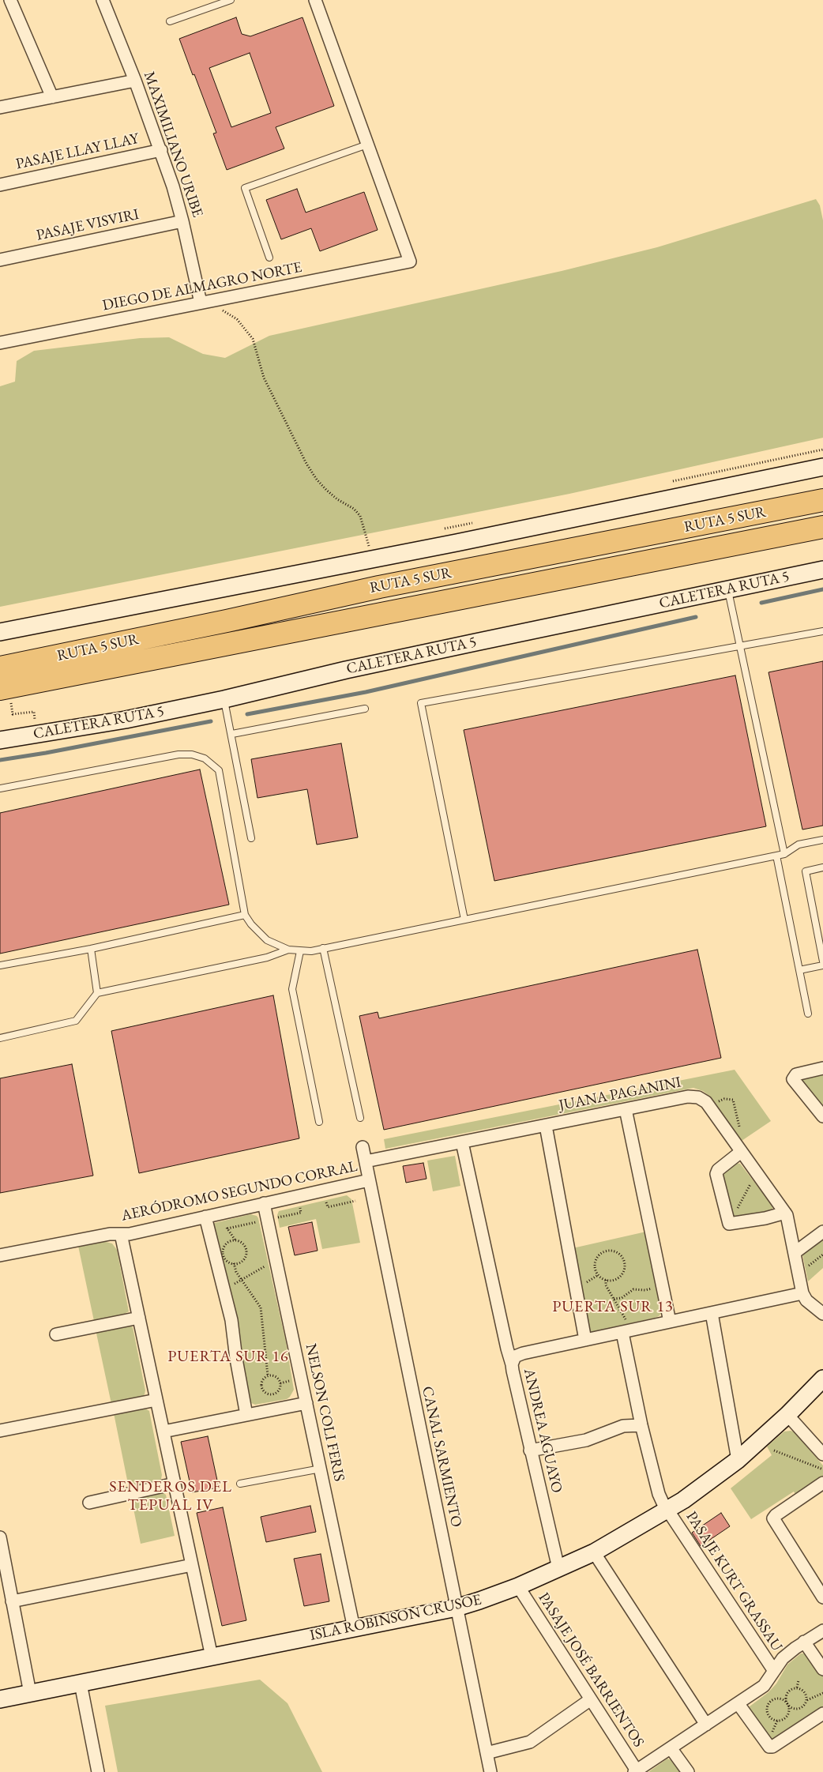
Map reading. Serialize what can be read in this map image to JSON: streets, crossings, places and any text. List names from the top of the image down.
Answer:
{
  "streets": {
    "highway": ["RUTA 5 SUR"],
    "street": [
      "MAXIMILIANO URIBE",
      "PASAJE LLAY LLAY",
      "PASAJE VISVIRI",
      "DIEGO DE ALMAGRO NORTE",
      "CALETERA RUTA 5",
      "JUANA PAGANINI",
      "AERÓDROMO SEGUNDO CORRAL",
      "NELSON COLI FERIS",
      "ANDREA AGUAYO",
      "CANAL SARMIENTO",
      "PASAJE KURT GRASSAU",
      "ISLA ROBINSON CRUSOE",
      "PASAJE JOSÉ BARRIENTOS"
    ]
  },
  "crossings": [
    ["MAXIMILIANO URIBE", "PASAJE LLAY LLAY"],
    ["MAXIMILIANO URIBE", "PASAJE VISVIRI"],
    ["MAXIMILIANO URIBE", "DIEGO DE ALMAGRO NORTE"],
    ["JUANA PAGANINI", "ANDREA AGUAYO"],
    ["JUANA PAGANINI", "CANAL SARMIENTO"],
    ["AERÓDROMO SEGUNDO CORRAL", "NELSON COLI FERIS"],
    ["AERÓDROMO SEGUNDO CORRAL", "CANAL SARMIENTO"],
    ["NELSON COLI FERIS", "ISLA ROBINSON CRUSOE"],
    ["ANDREA AGUAYO", "PASAJE KURT GRASSAU"],
    ["ANDREA AGUAYO", "ISLA ROBINSON CRUSOE"],
    ["CANAL SARMIENTO", "ISLA ROBINSON CRUSOE"],
    ["PASAJE KURT GRASSAU", "ISLA ROBINSON CRUSOE"],
    ["ISLA ROBINSON CRUSOE", "PASAJE JOSÉ BARRIENTOS"]
  ],
  "districts": ["PUERTA SUR 13", "PUERTA SUR 16", "SENDEROS DEL TEPUAL IV"]
}
